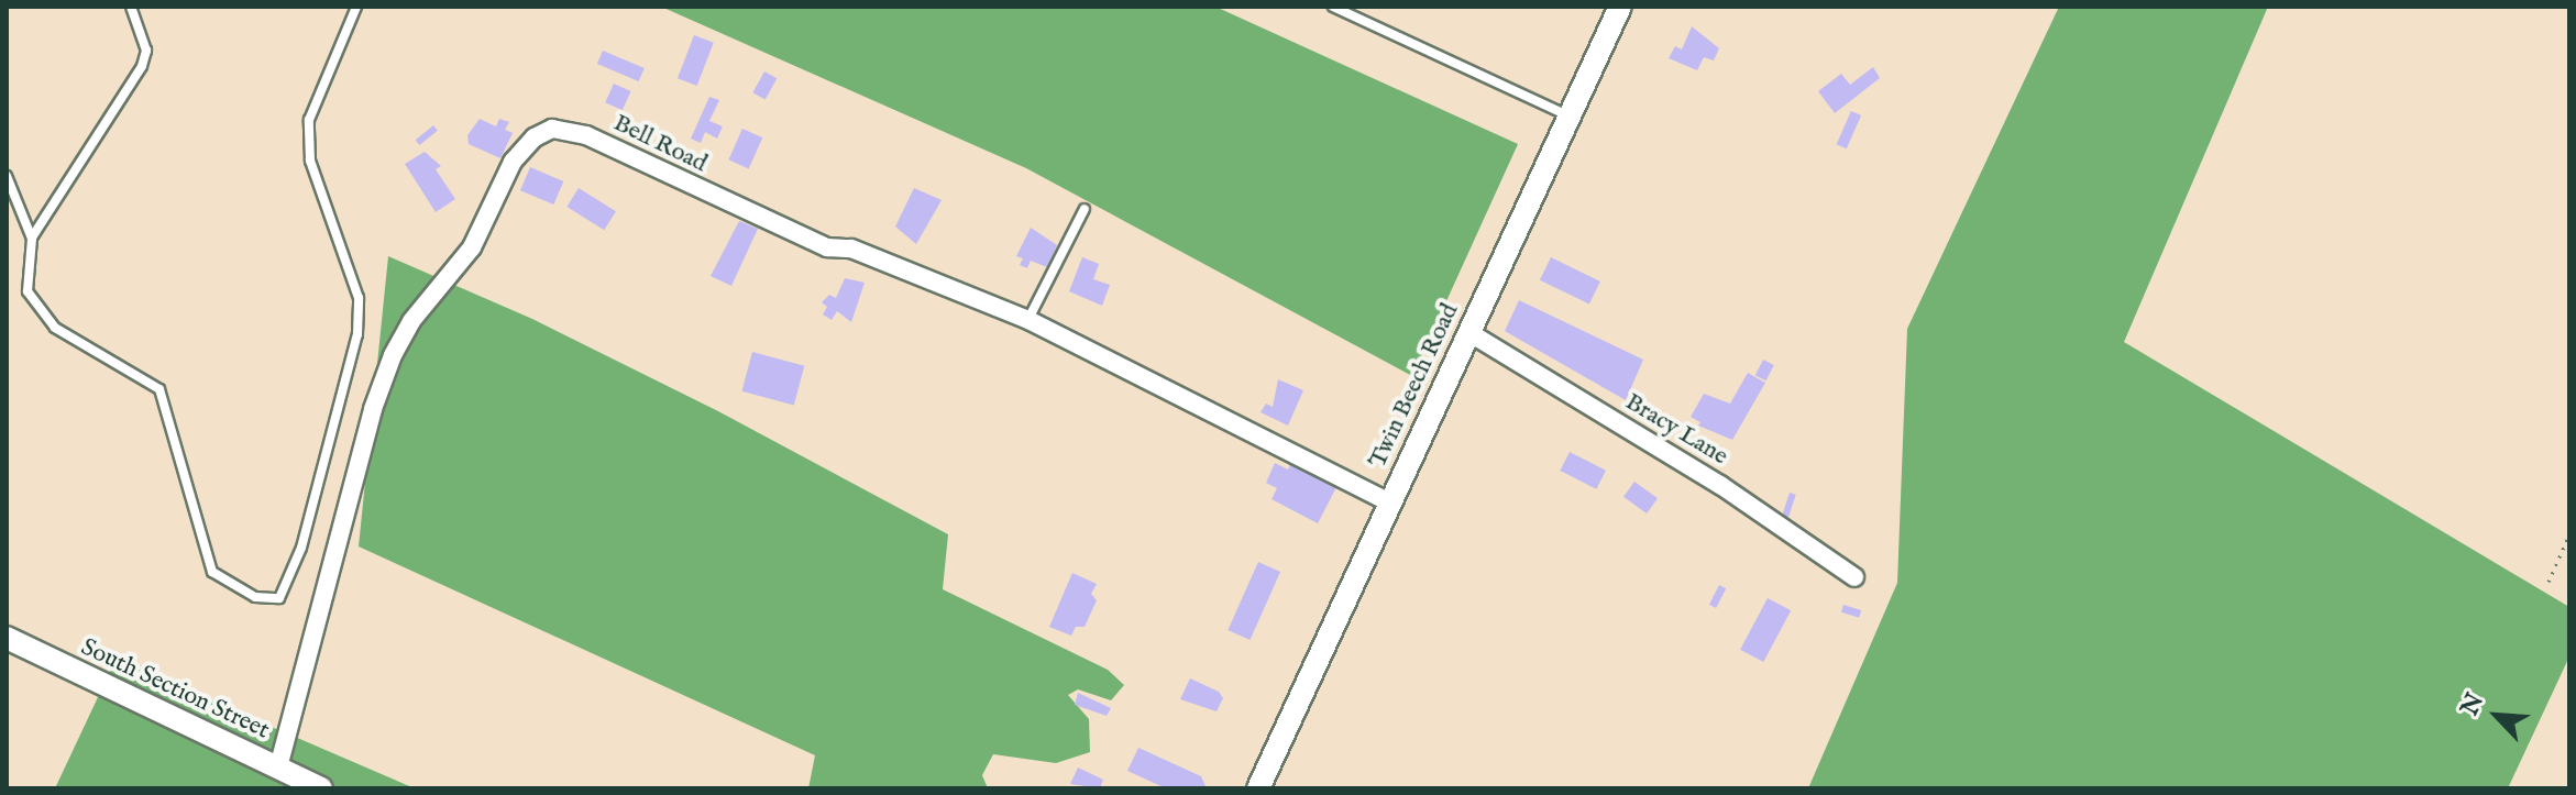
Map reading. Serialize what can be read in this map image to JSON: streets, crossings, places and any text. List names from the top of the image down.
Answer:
{
  "streets": {
    "street": [
      "Bell Road",
      "Twin Beech Road",
      "Bracy Lane",
      "South Section Street"
    ]
  },
  "crossings": [
    ["Bell Road", "Twin Beech Road"],
    ["Bell Road", "South Section Street"],
    ["Twin Beech Road", "Bracy Lane"]
  ],
  "north": "top left"
}
